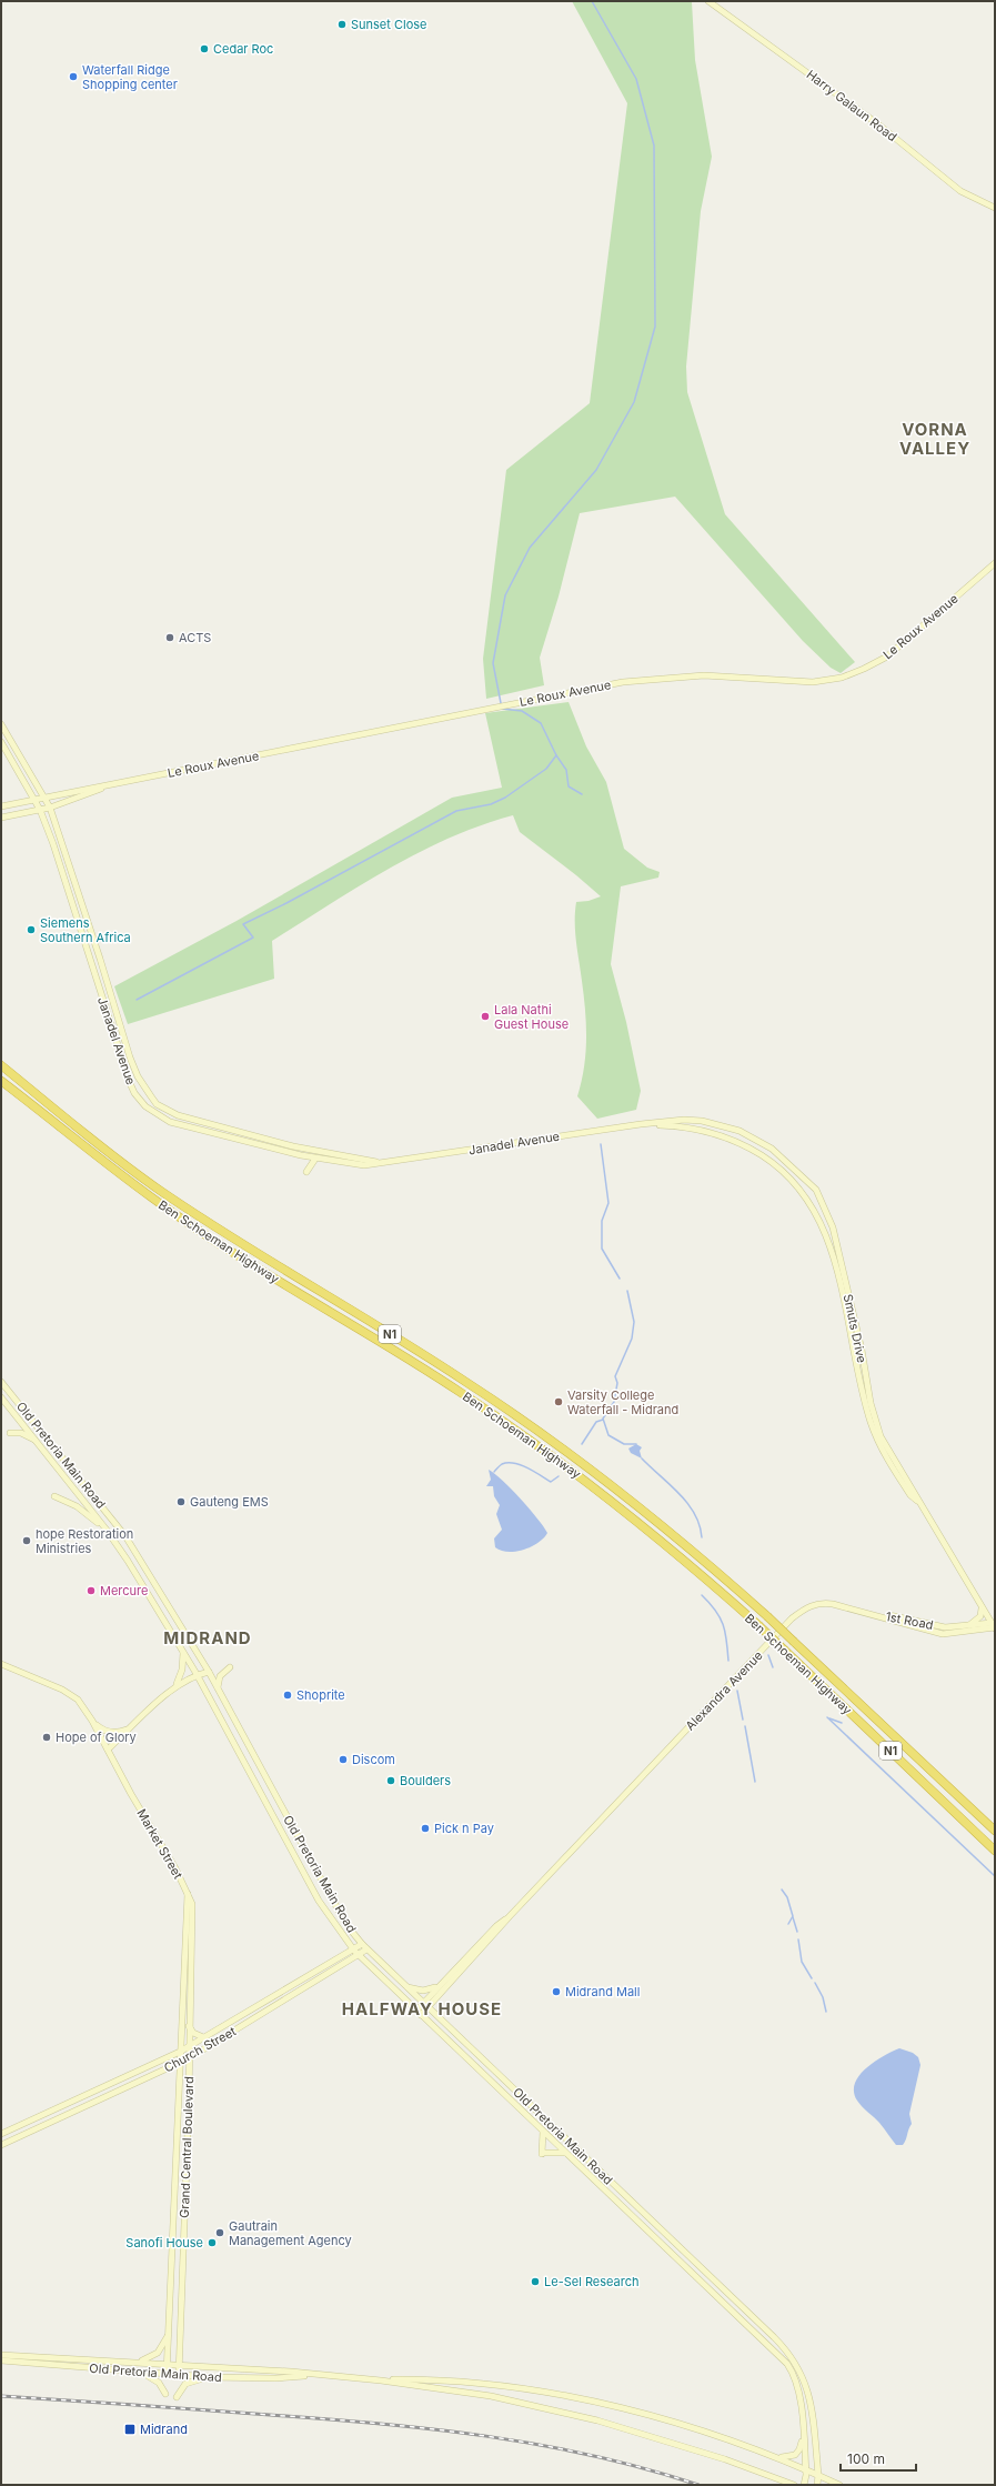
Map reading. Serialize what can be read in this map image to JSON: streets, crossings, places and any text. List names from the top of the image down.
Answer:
{
  "streets": {
    "highway": ["Ben Schoeman Highway", "N1"],
    "main road": [
      "Harry Galaun Road",
      "Le Roux Avenue",
      "Janadel Avenue",
      "Smuts Drive",
      "Old Pretoria Main Road",
      "1st Road",
      "Alexandra Avenue",
      "Market Street",
      "Church Street",
      "Grand Central Boulevard"
    ]
  },
  "crossings": [
    ["Le Roux Avenue", "Janadel Avenue"],
    ["Janadel Avenue", "Smuts Drive"],
    ["Smuts Drive", "Alexandra Avenue"],
    ["Old Pretoria Main Road", "Alexandra Avenue"],
    ["Old Pretoria Main Road", "Church Street"],
    ["Old Pretoria Main Road", "Grand Central Boulevard"],
    ["1st Road", "Alexandra Avenue"],
    ["Market Street", "Grand Central Boulevard"],
    ["Church Street", "Grand Central Boulevard"]
  ],
  "districts": ["VORNA VALLEY", "MIDRAND", "HALFWAY HOUSE"],
  "places": {
    "other": [
      "Sunset Close",
      "Cedar Roc",
      "Waterfall Ridge Shopping center",
      "ACTS",
      "Siemens Southern Africa",
      "Lala Nathi Guest House",
      "Varsity College Waterfall - Midrand",
      "Gauteng EMS",
      "hope Restoration Ministries",
      "Mercure",
      "Shoprite",
      "Hope of Glory",
      "Discom",
      "Boulders",
      "Pick n Pay",
      "Midrand Mall",
      "Gautrain Management Agency",
      "Sanofi House",
      "Le-Sel Research"
    ],
    "transit": ["Midrand"]
  },
  "scale_bar": "100 m"
}
